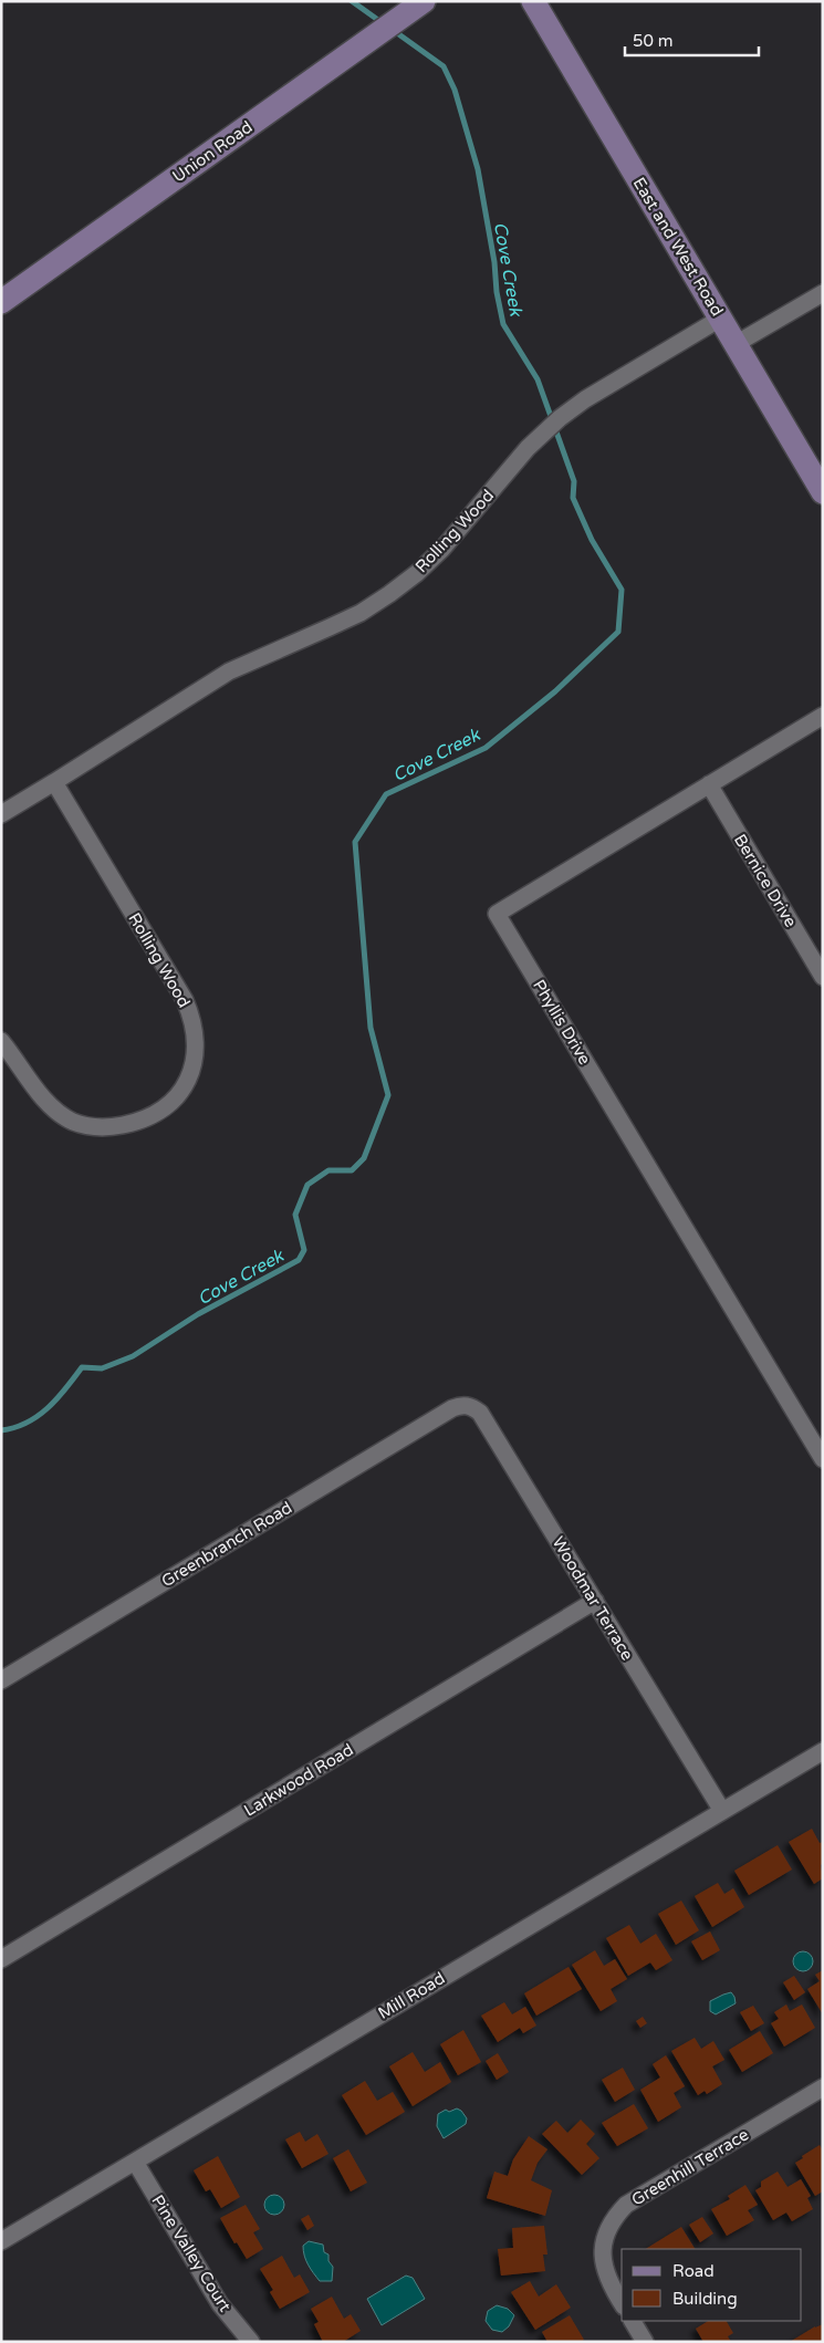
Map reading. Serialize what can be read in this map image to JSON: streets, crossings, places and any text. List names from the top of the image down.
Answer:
{
  "streets": {
    "street": [
      "Union Road",
      "East and West Road",
      "Rolling Wood",
      "Bernice Drive",
      "Phyllis Drive",
      "Greenbranch Road",
      "Woodmar Terrace",
      "Larkwood Road",
      "Mill Road",
      "Greenhill Terrace",
      "Pine Valley Court"
    ]
  },
  "crossings": [
    ["East and West Road", "Rolling Wood"],
    ["Bernice Drive", "Phyllis Drive"],
    ["Greenbranch Road", "Woodmar Terrace"],
    ["Woodmar Terrace", "Larkwood Road"],
    ["Woodmar Terrace", "Mill Road"],
    ["Mill Road", "Pine Valley Court"]
  ],
  "water": ["Cove Creek"],
  "legend": ["Road", "Building"],
  "scale_bar": "50 m"
}
